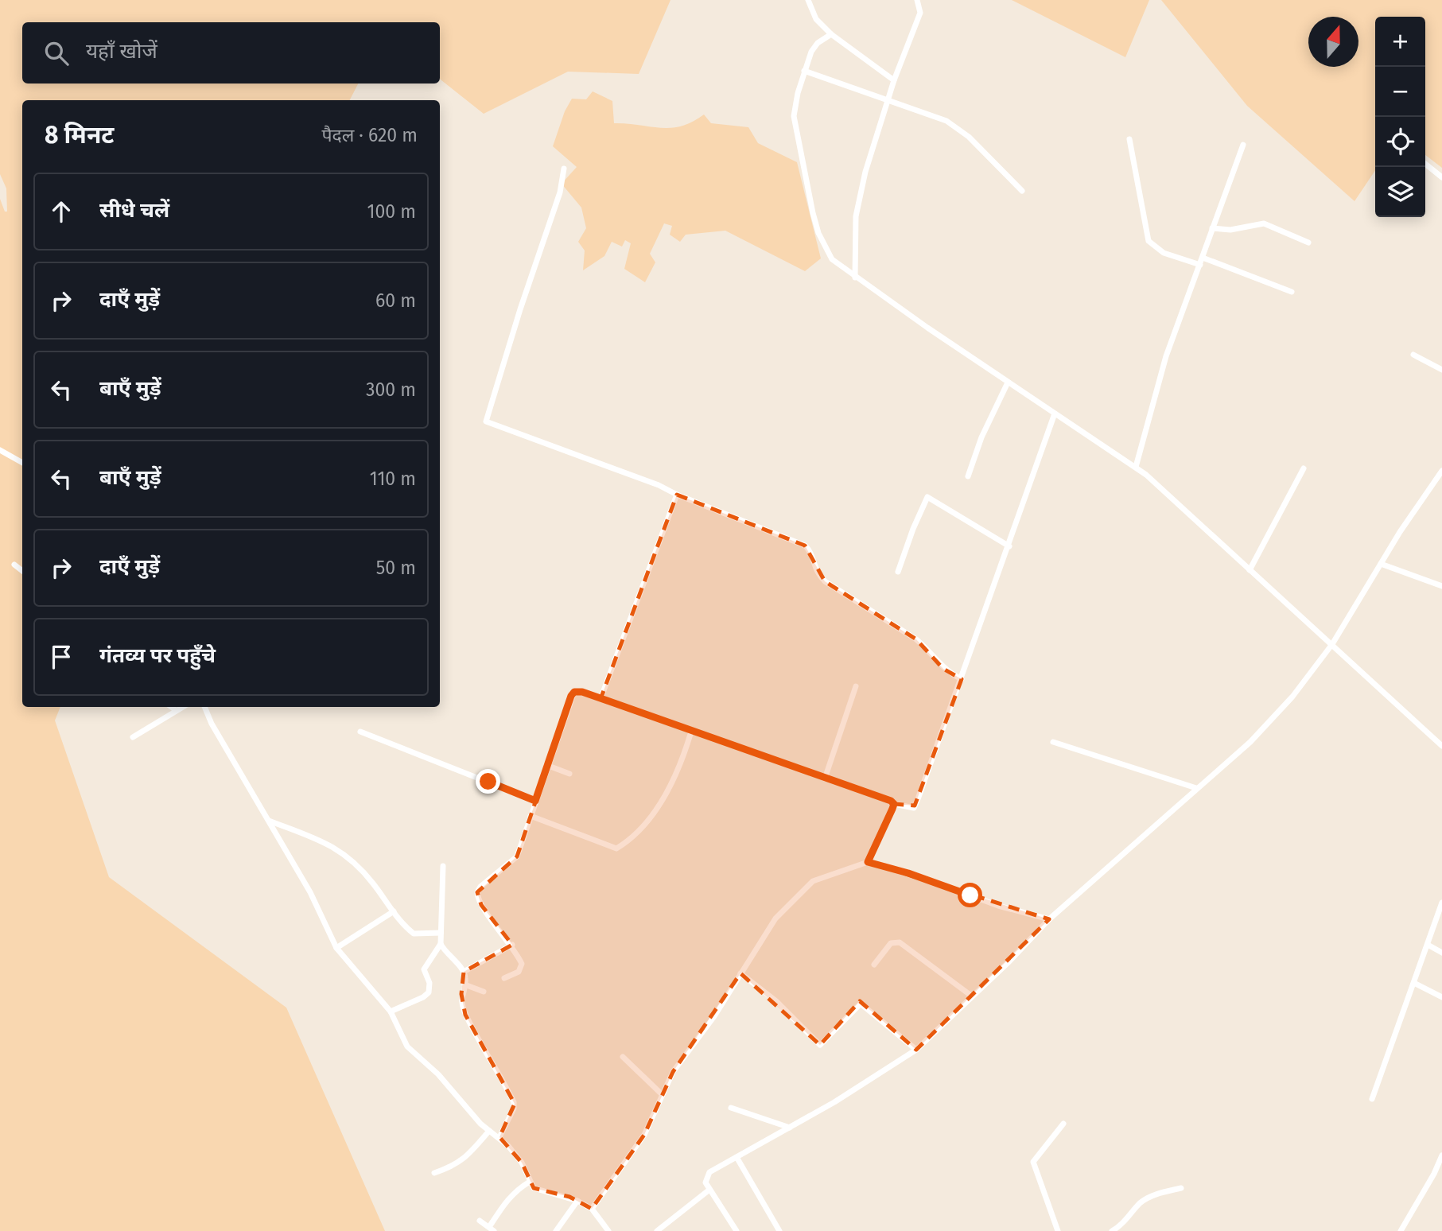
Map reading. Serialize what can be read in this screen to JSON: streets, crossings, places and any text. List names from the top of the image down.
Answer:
{
  "north": "top",
  "page": {
    "map_buttons": ["+", "−"],
    "search": "यहाँ खोजें",
    "heading": ["8 मिनट", "पैदल · 620 m"],
    "list": [
      ["सीधे चलें", "100 m"],
      ["दाएँ मुड़ें", "60 m"],
      ["बाएँ मुड़ें", "300 m"],
      ["बाएँ मुड़ें", "110 m"],
      ["दाएँ मुड़ें", "50 m"],
      "गंतव्य पर पहुँचे"
    ]
  }
}
